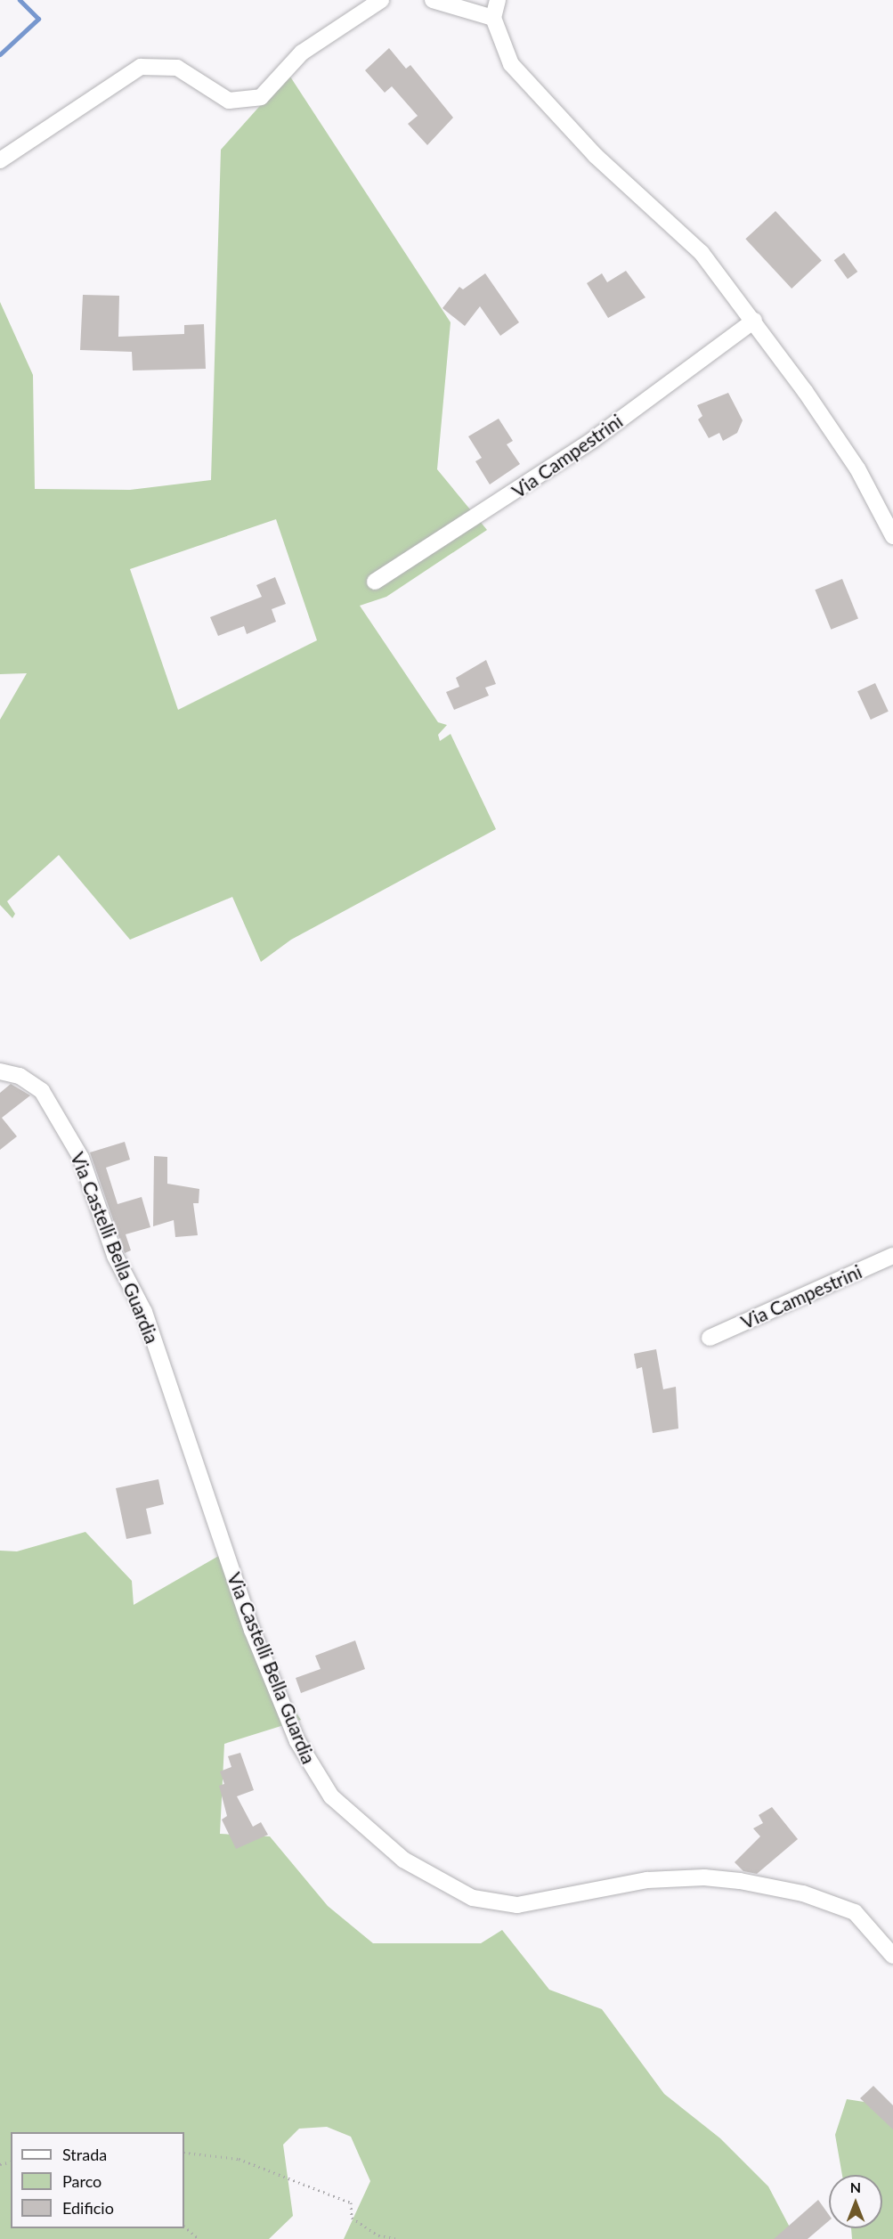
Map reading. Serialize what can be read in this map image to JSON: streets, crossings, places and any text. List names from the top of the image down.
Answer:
{
  "streets": {
    "street": ["Via Campestrini", "Via Castelli Bella Guardia"]
  },
  "legend": ["Strada", "Parco", "Edificio"],
  "north": "top"
}
